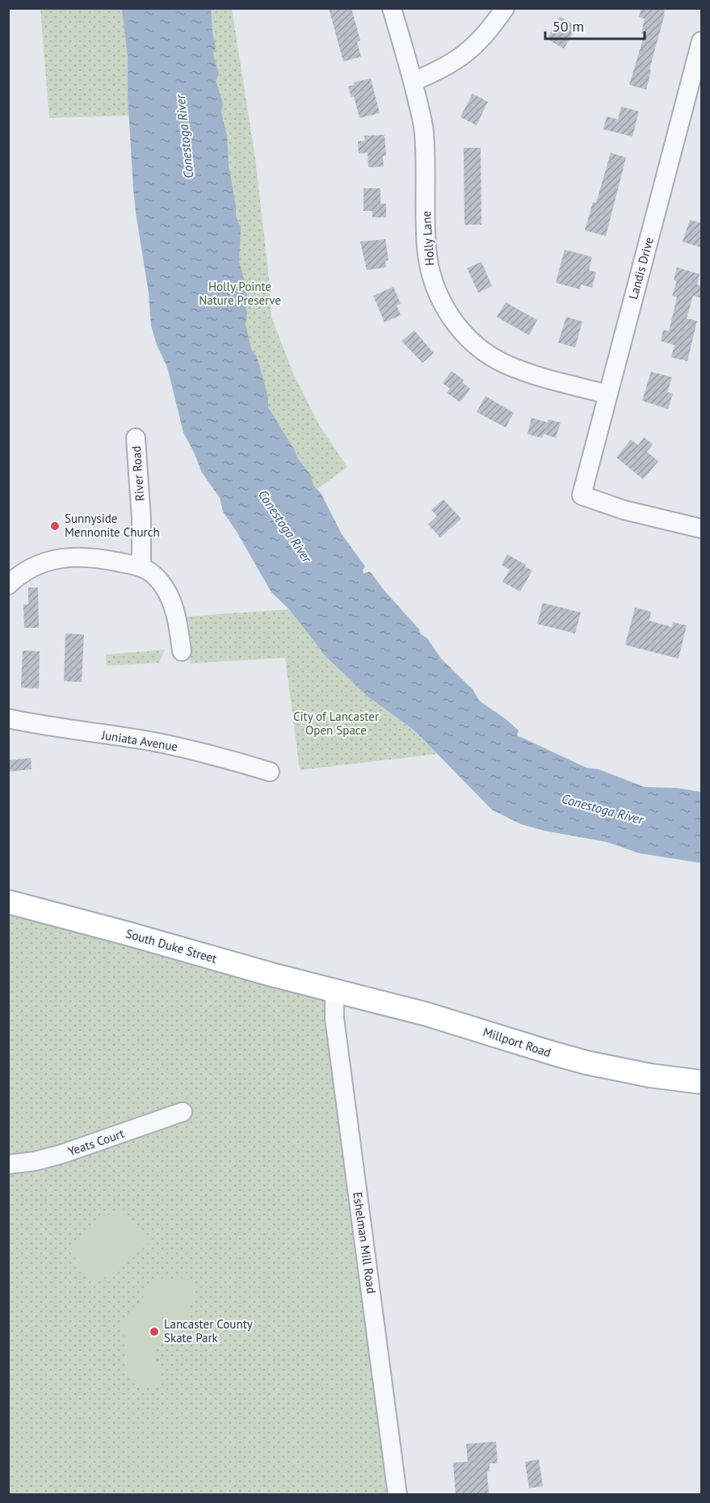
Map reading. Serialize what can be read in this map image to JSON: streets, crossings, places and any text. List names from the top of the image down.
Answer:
{
  "streets": {
    "main road": ["South Duke Street", "Millport Road"],
    "street": [
      "Holly Lane",
      "Landis Drive",
      "River Road",
      "Juniata Avenue",
      "Yeats Court",
      "Eshelman Mill Road"
    ]
  },
  "crossings": [
    ["Holly Lane", "Landis Drive"],
    ["South Duke Street", "Millport Road"],
    ["South Duke Street", "Eshelman Mill Road"],
    ["Millport Road", "Eshelman Mill Road"]
  ],
  "water": ["Conestoga River"],
  "parks": ["Holly Pointe Nature Preserve", "City of Lancaster Open Space"],
  "places": ["Sunnyside Mennonite Church", "Lancaster County Skate Park"],
  "scale_bar": "50 m"
}
